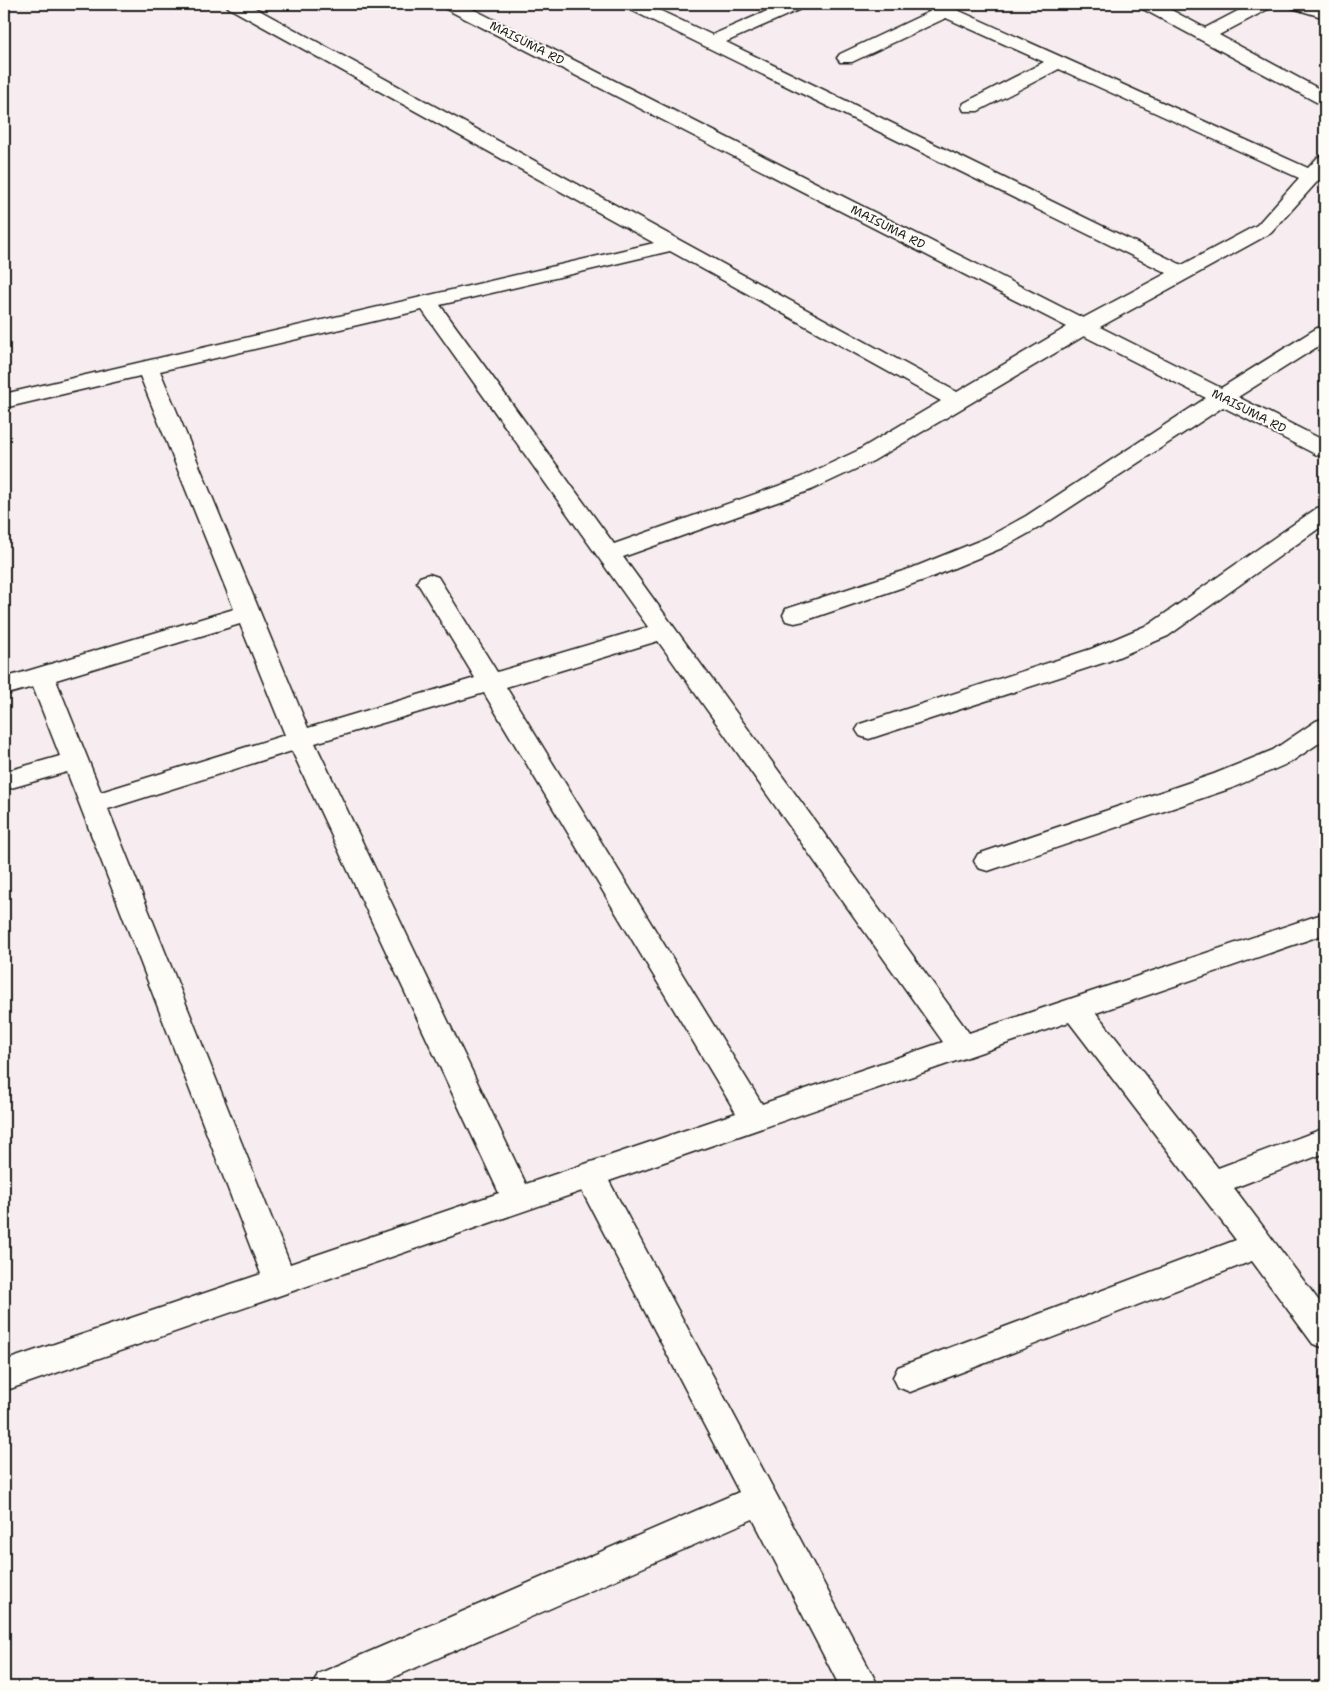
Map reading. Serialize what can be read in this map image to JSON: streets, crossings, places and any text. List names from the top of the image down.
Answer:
{
  "streets": {
    "street": ["MAISUMA RD"]
  }
}
